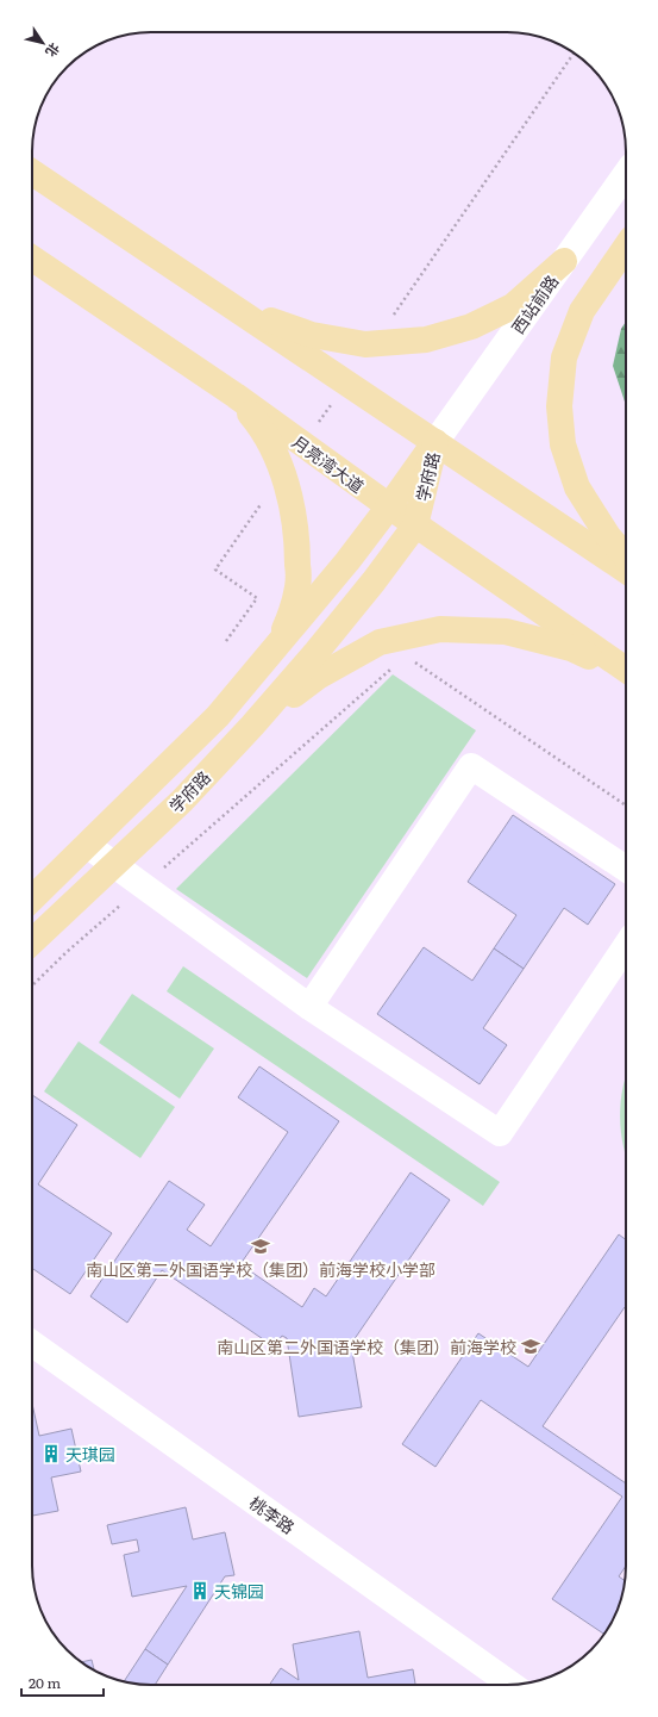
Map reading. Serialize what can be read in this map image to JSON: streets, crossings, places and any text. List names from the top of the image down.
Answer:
{
  "streets": {
    "main road": ["月亮湾大道", "学府路"],
    "street": ["西站前路", "桃李路"]
  },
  "crossings": [
    ["西站前路", "学府路"],
    ["月亮湾大道", "学府路"]
  ],
  "places": {
    "school or university": ["南山区第二外国语学校（集团）前海学校小学部", "南山区第二外国语学校（集团）前海学校"],
    "building": ["天琪园", "天锦园"]
  },
  "scale_bar": "20 m",
  "north": "bottom right"
}
